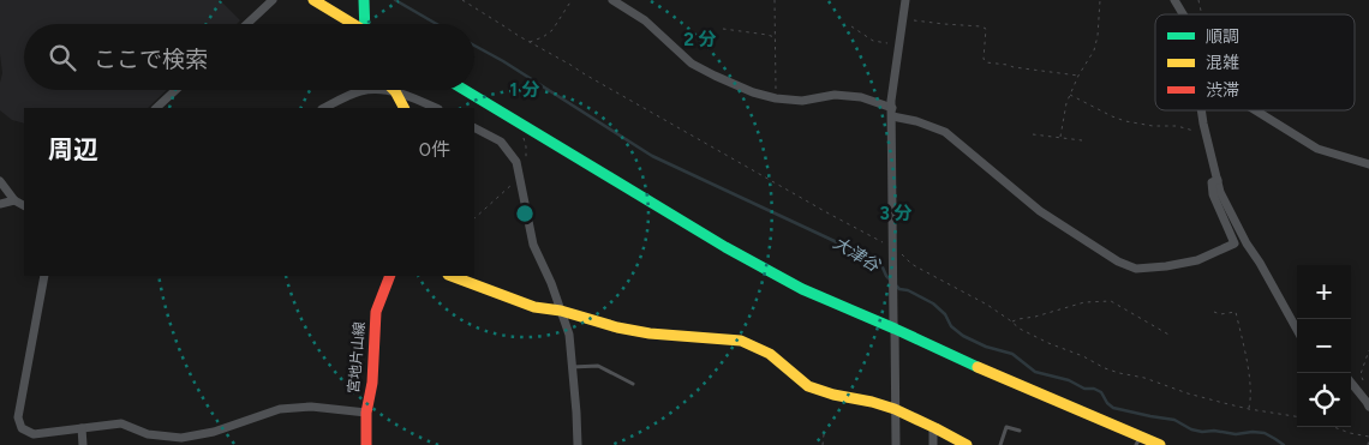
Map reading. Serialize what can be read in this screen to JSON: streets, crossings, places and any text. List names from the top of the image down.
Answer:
{
  "streets": {
    "street": ["宮地片山線"]
  },
  "water": ["大津谷"],
  "legend": ["順調", "混雑", "渋滞"],
  "page": {
    "search": "ここで検索",
    "heading": ["周辺", "0件"],
    "map_buttons": ["+", "−"]
  },
  "rings": ["2 分", "1 分", "3 分"]
}
